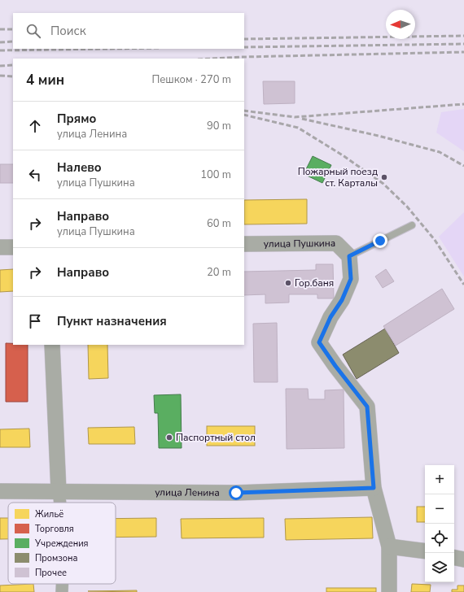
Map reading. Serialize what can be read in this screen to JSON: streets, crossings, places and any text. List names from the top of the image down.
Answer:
{
  "streets": {
    "street": ["улица Пушкина", "улица Ленина"]
  },
  "places": ["Пожарный поезд ст. Карталы", "Гор.баня", "Паспортный стол"],
  "legend": [
    "Жильё",
    "Торговля",
    "Учреждения",
    "Промзона",
    "Прочее"
  ],
  "north": "left",
  "page": {
    "search": "Поиск",
    "heading": ["4 мин", "Пешком · 270 m"],
    "list": [
      ["Прямо", "улица Ленина", "90 m"],
      ["Налево", "улица Пушкина", "100 m"],
      ["Направо", "улица Пушкина", "60 m"],
      ["Направо", "20 m"],
      "Пункт назначения"
    ],
    "map_buttons": ["+", "−"]
  }
}
